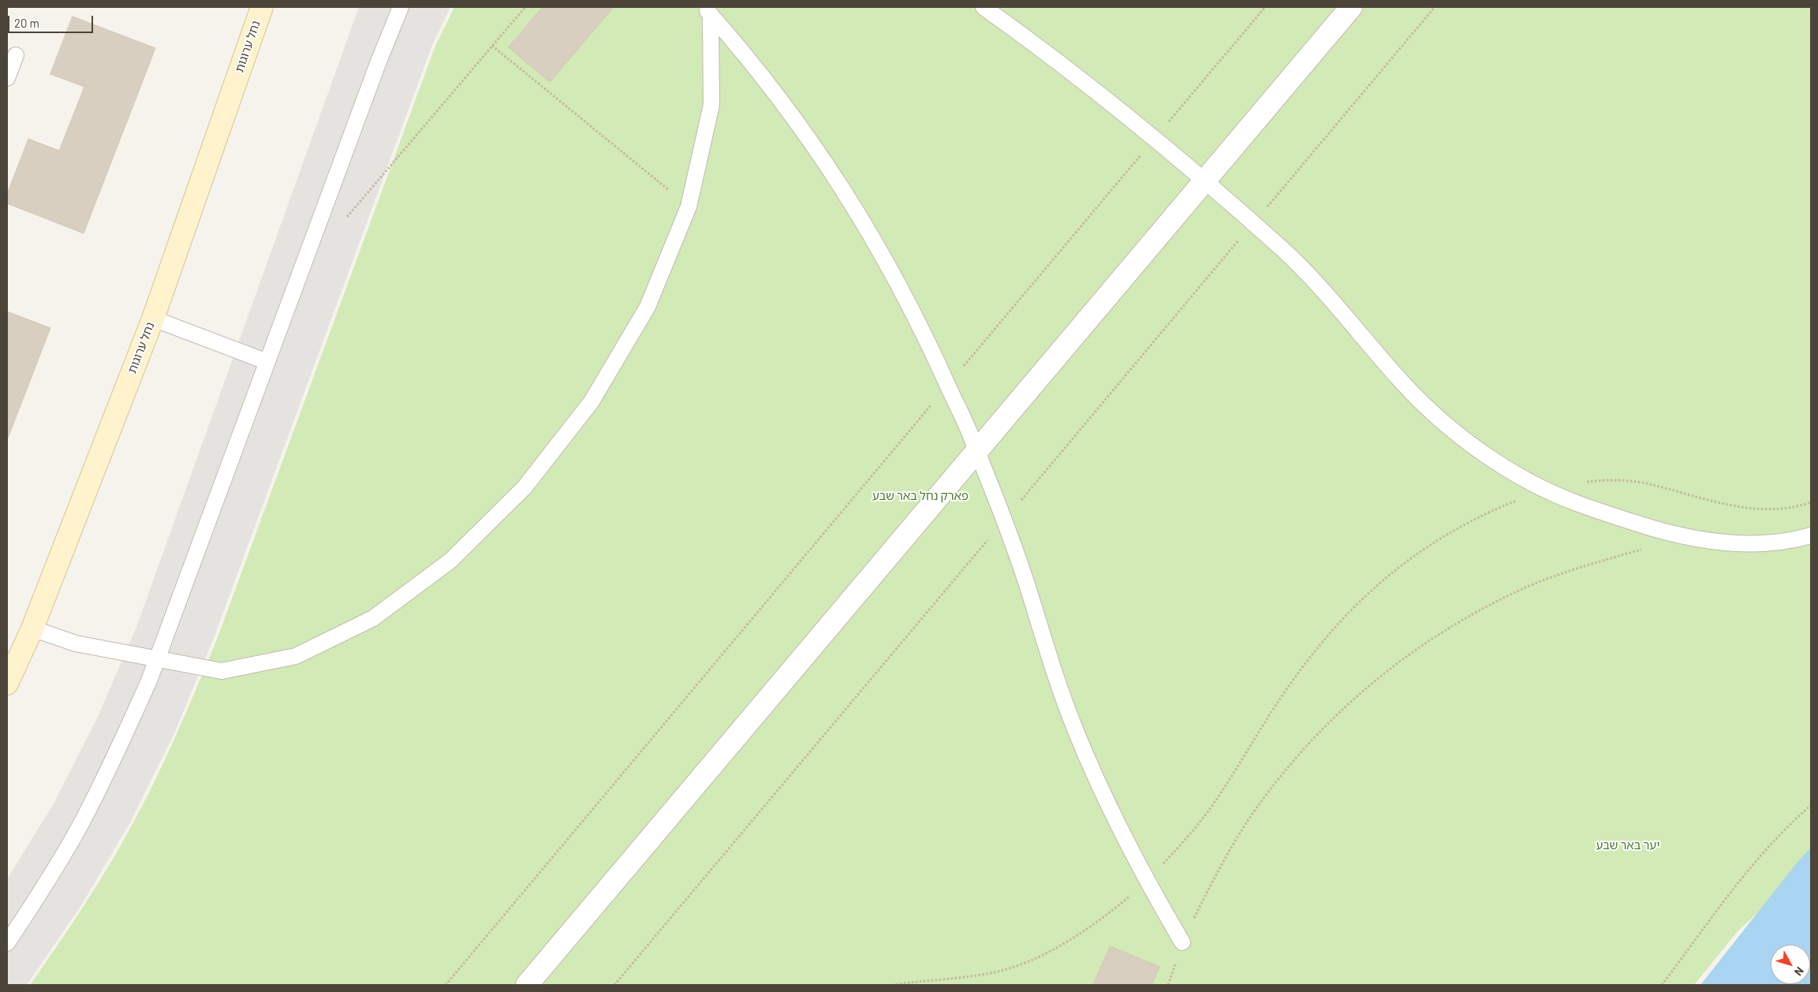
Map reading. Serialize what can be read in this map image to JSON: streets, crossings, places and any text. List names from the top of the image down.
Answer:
{
  "streets": {
    "street": ["נחל ערוגות"]
  },
  "parks": ["פארק נחל באר שבע", "יער באר שבע"],
  "scale_bar": "20 m",
  "north": "bottom right"
}
